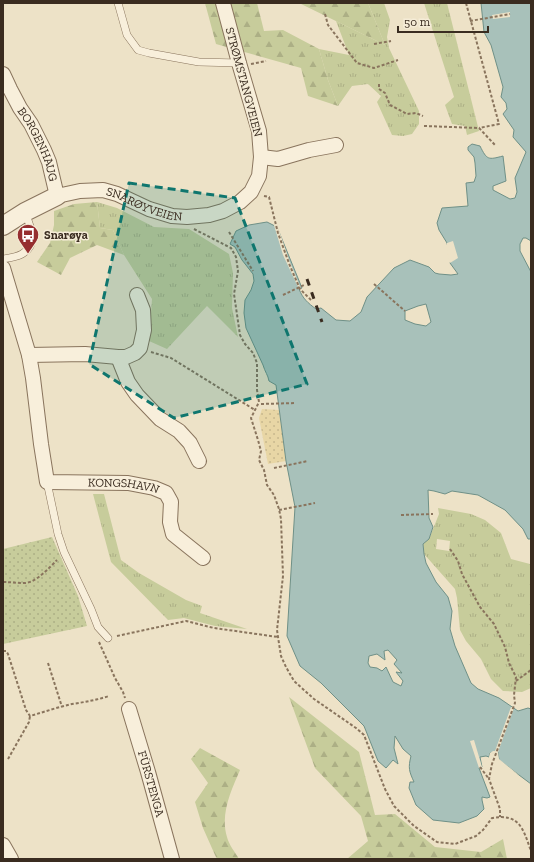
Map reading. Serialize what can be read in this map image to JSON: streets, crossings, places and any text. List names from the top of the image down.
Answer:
{
  "streets": {
    "street": [
      "STRØMSTANGVEIEN",
      "BORGENHAUG",
      "SNARØYVEIEN",
      "KONGSHAVN",
      "FÜRSTENGA"
    ]
  },
  "crossings": [
    ["STRØMSTANGVEIEN", "SNARØYVEIEN"],
    ["BORGENHAUG", "SNARØYVEIEN"]
  ],
  "places": {
    "bus stop": ["Snarøya"]
  },
  "scale_bar": "50 m"
}
